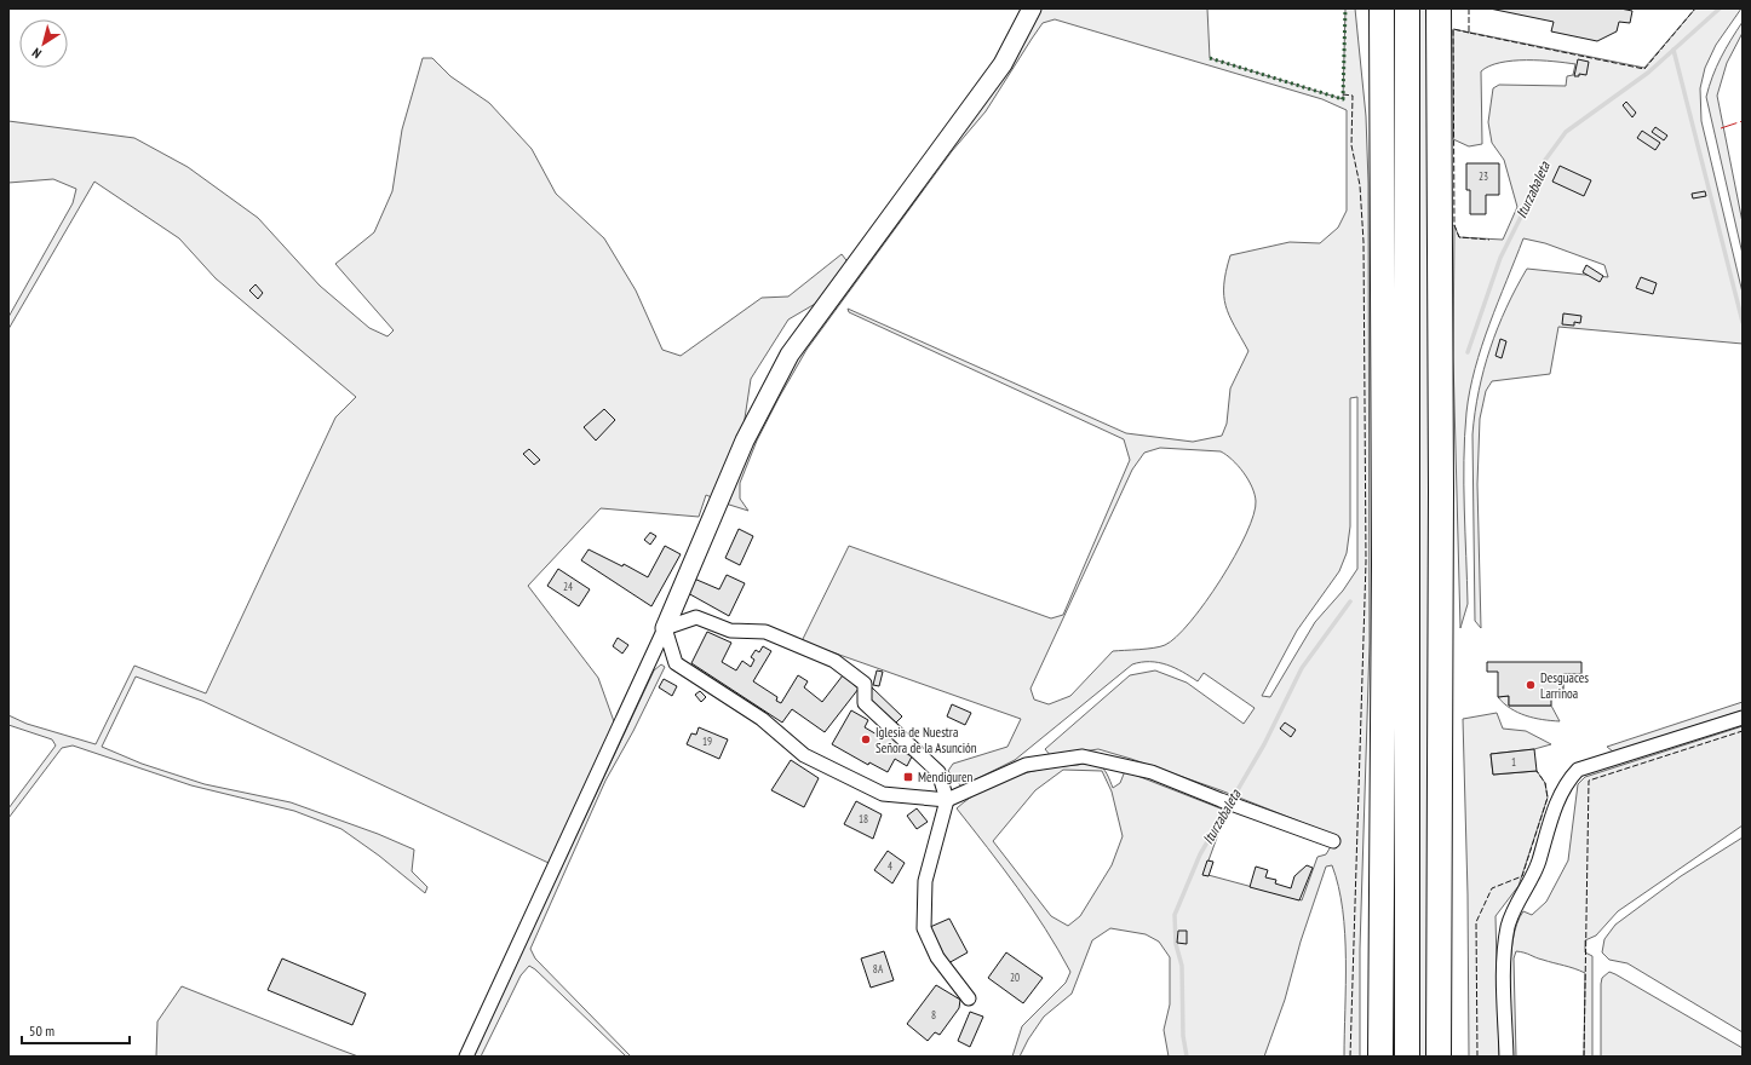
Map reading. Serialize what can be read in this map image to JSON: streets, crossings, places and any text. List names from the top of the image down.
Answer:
{
  "water": ["Iturzabaleta"],
  "places": {
    "other": ["Desguaces Larrinoa", "Iglesia de Nuestra Señora de la Asunción"],
    "transit": ["Mendiguren"]
  },
  "house_numbers": [
    "23",
    "24",
    "19",
    "1",
    "18",
    "4",
    "8A",
    "20",
    "8"
  ],
  "scale_bar": "50 m",
  "north": "bottom left"
}
